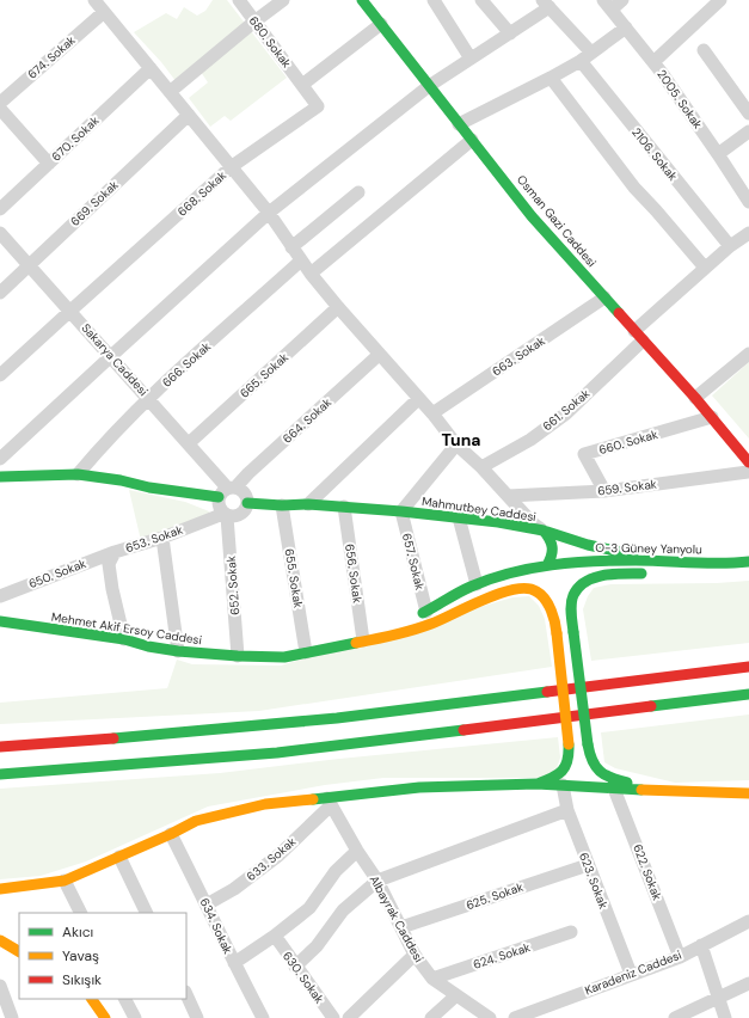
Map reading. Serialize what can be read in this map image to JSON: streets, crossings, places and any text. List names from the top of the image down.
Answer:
{
  "streets": {
    "main road": [
      "Osman Gazi Caddesi",
      "Mahmutbey Caddesi",
      "O-3 Güney Yanyolu",
      "Mehmet Akif Ersoy Caddesi"
    ],
    "street": [
      "680. Sokak",
      "674. Sokak",
      "2005. Sokak",
      "670. Sokak",
      "2106. Sokak",
      "668. Sokak",
      "669. Sokak",
      "663. Sokak",
      "Sakarya Caddesi",
      "666. Sokak",
      "665. Sokak",
      "661. Sokak",
      "664. Sokak",
      "660. Sokak",
      "659. Sokak",
      "653. Sokak",
      "657. Sokak",
      "650. Sokak",
      "656. Sokak",
      "655. Sokak",
      "652. Sokak",
      "633. Sokak",
      "622. Sokak",
      "623. Sokak",
      "625. Sokak",
      "Albayrak Caddesi",
      "634. Sokak",
      "624. Sokak",
      "Karadeniz Caddesi",
      "630. Sokak"
    ]
  },
  "crossings": [
    ["680. Sokak", "668. Sokak"],
    ["2106. Sokak", "661. Sokak"],
    ["668. Sokak", "Sakarya Caddesi"],
    ["669. Sokak", "Sakarya Caddesi"],
    ["Osman Gazi Caddesi", "663. Sokak"],
    ["Osman Gazi Caddesi", "661. Sokak"],
    ["Osman Gazi Caddesi", "660. Sokak"],
    ["Osman Gazi Caddesi", "659. Sokak"],
    ["Sakarya Caddesi", "666. Sokak"],
    ["Sakarya Caddesi", "665. Sokak"],
    ["Sakarya Caddesi", "664. Sokak"],
    ["Sakarya Caddesi", "Mahmutbey Caddesi"],
    ["Sakarya Caddesi", "653. Sokak"],
    ["Sakarya Caddesi", "652. Sokak"],
    ["664. Sokak", "Mahmutbey Caddesi"],
    ["664. Sokak", "653. Sokak"],
    ["664. Sokak", "652. Sokak"],
    ["660. Sokak", "659. Sokak"],
    ["Mahmutbey Caddesi", "653. Sokak"],
    ["Mahmutbey Caddesi", "O-3 Güney Yanyolu"],
    ["Mahmutbey Caddesi", "657. Sokak"],
    ["Mahmutbey Caddesi", "656. Sokak"],
    ["Mahmutbey Caddesi", "655. Sokak"],
    ["Mahmutbey Caddesi", "652. Sokak"],
    ["653. Sokak", "650. Sokak"],
    ["653. Sokak", "652. Sokak"],
    ["653. Sokak", "Mehmet Akif Ersoy Caddesi"],
    ["O-3 Güney Yanyolu", "657. Sokak"],
    ["O-3 Güney Yanyolu", "656. Sokak"],
    ["O-3 Güney Yanyolu", "Mehmet Akif Ersoy Caddesi"],
    ["656. Sokak", "Mehmet Akif Ersoy Caddesi"],
    ["655. Sokak", "Mehmet Akif Ersoy Caddesi"],
    ["652. Sokak", "Mehmet Akif Ersoy Caddesi"],
    ["633. Sokak", "Albayrak Caddesi"],
    ["633. Sokak", "634. Sokak"],
    ["622. Sokak", "Karadeniz Caddesi"],
    ["623. Sokak", "625. Sokak"],
    ["623. Sokak", "Karadeniz Caddesi"],
    ["625. Sokak", "Albayrak Caddesi"],
    ["Albayrak Caddesi", "624. Sokak"]
  ],
  "districts": ["Tuna"],
  "legend": ["Akıcı", "Yavaş", "Sıkışık"]
}
